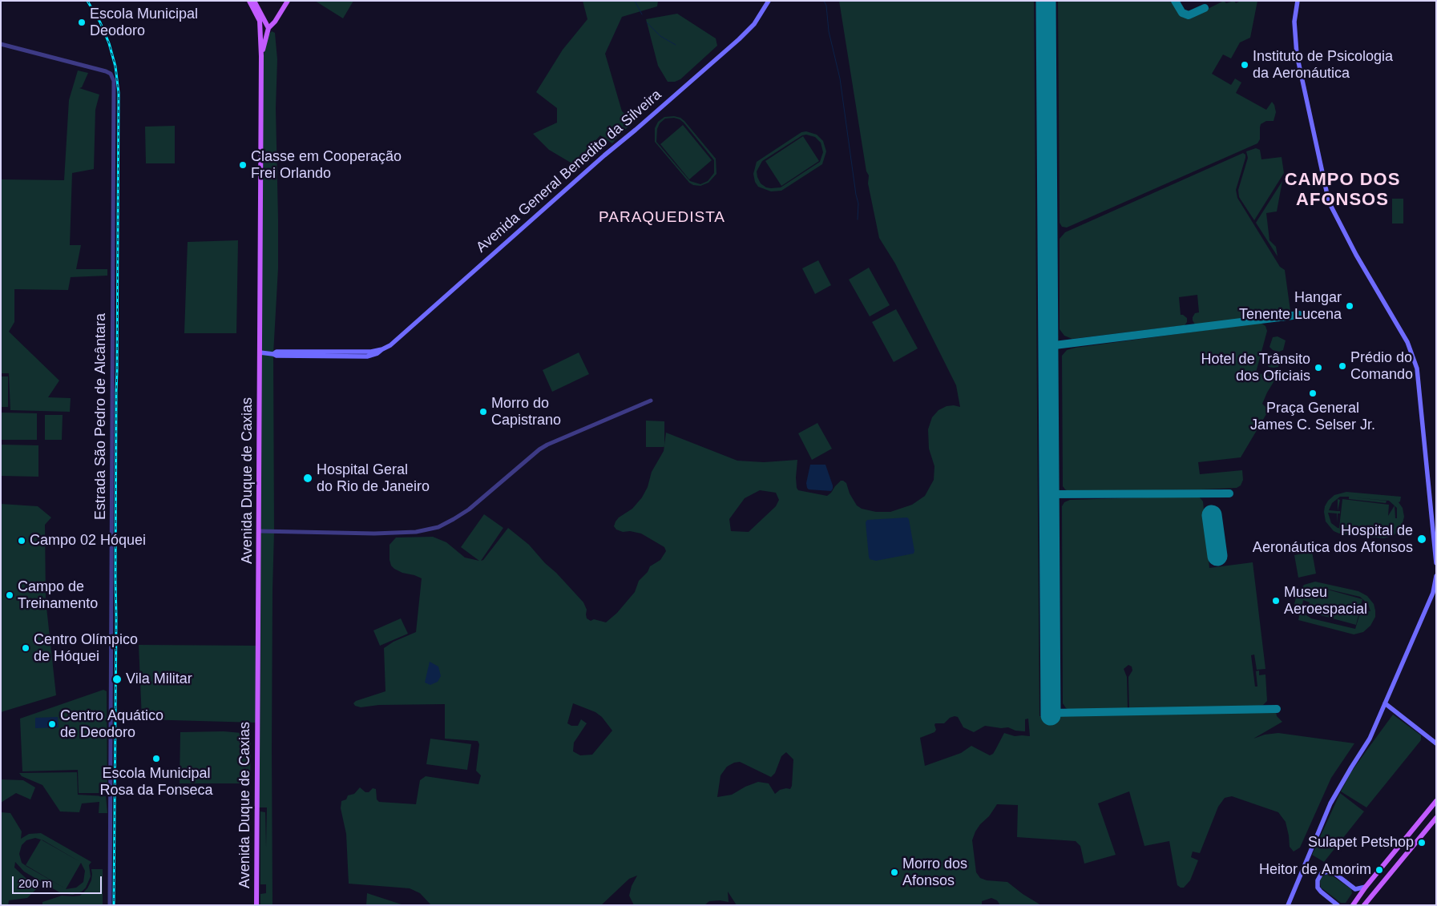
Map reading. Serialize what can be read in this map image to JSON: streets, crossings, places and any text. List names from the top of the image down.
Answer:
{
  "streets": {
    "main road": ["Avenida General Benedito da Silveira", "Avenida Duque de Caxias"],
    "street": ["Estrada São Pedro de Alcântara"]
  },
  "crossings": [
    ["Avenida General Benedito da Silveira", "Avenida Duque de Caxias"]
  ],
  "districts": ["CAMPO DOS AFONSOS", "PARAQUEDISTA"],
  "places": [
    "Escola Municipal Deodoro",
    "Instituto de Psicologia da Aeronáutica",
    "Classe em Cooperação Frei Orlando",
    "Hangar Tenente Lucena",
    "Prédio do Comando",
    "Hotel de Trânsito dos Oficiais",
    "Praça General James C. Selser Jr.",
    "Morro do Capistrano",
    "Hospital Geral do Rio de Janeiro",
    "Hospital de Aeronáutica dos Afonsos",
    "Campo 02 Hóquei",
    "Campo de Treinamento",
    "Museu Aeroespacial",
    "Centro Olímpico de Hóquei",
    "Vila Militar",
    "Centro Aquático de Deodoro",
    "Escola Municipal Rosa da Fonseca",
    "Sulapet Petshop",
    "Heitor de Amorim",
    "Morro dos Afonsos"
  ],
  "scale_bar": "200 m"
}
